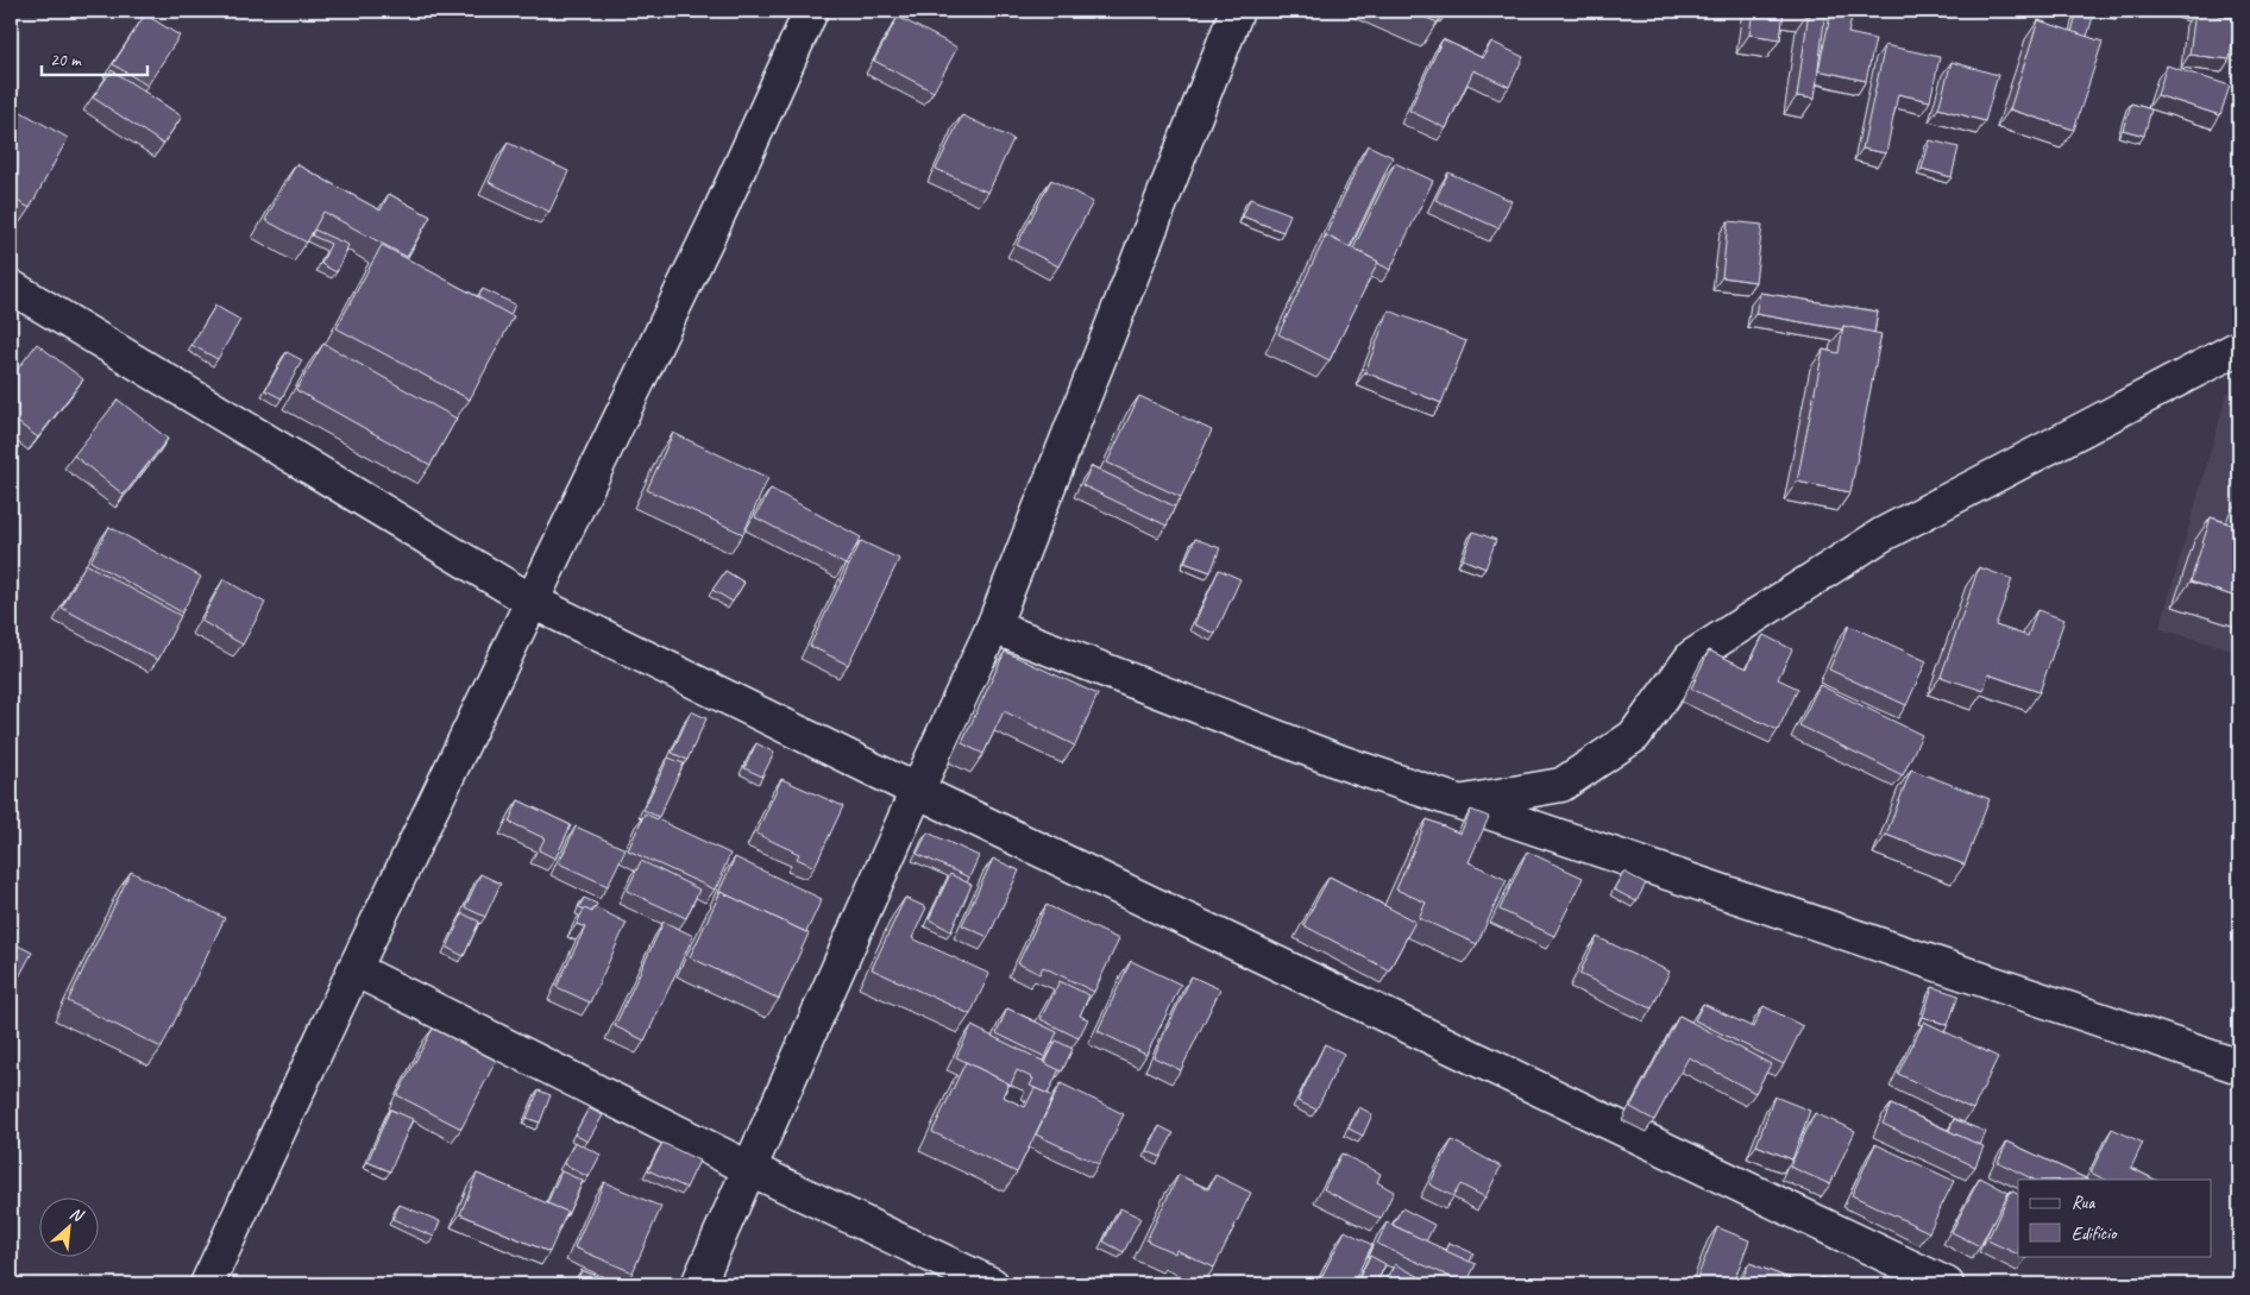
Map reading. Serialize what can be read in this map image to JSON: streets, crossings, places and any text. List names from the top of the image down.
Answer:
{
  "legend": ["Rua", "Edifício"],
  "scale_bar": "20 m",
  "north": "top right"
}
